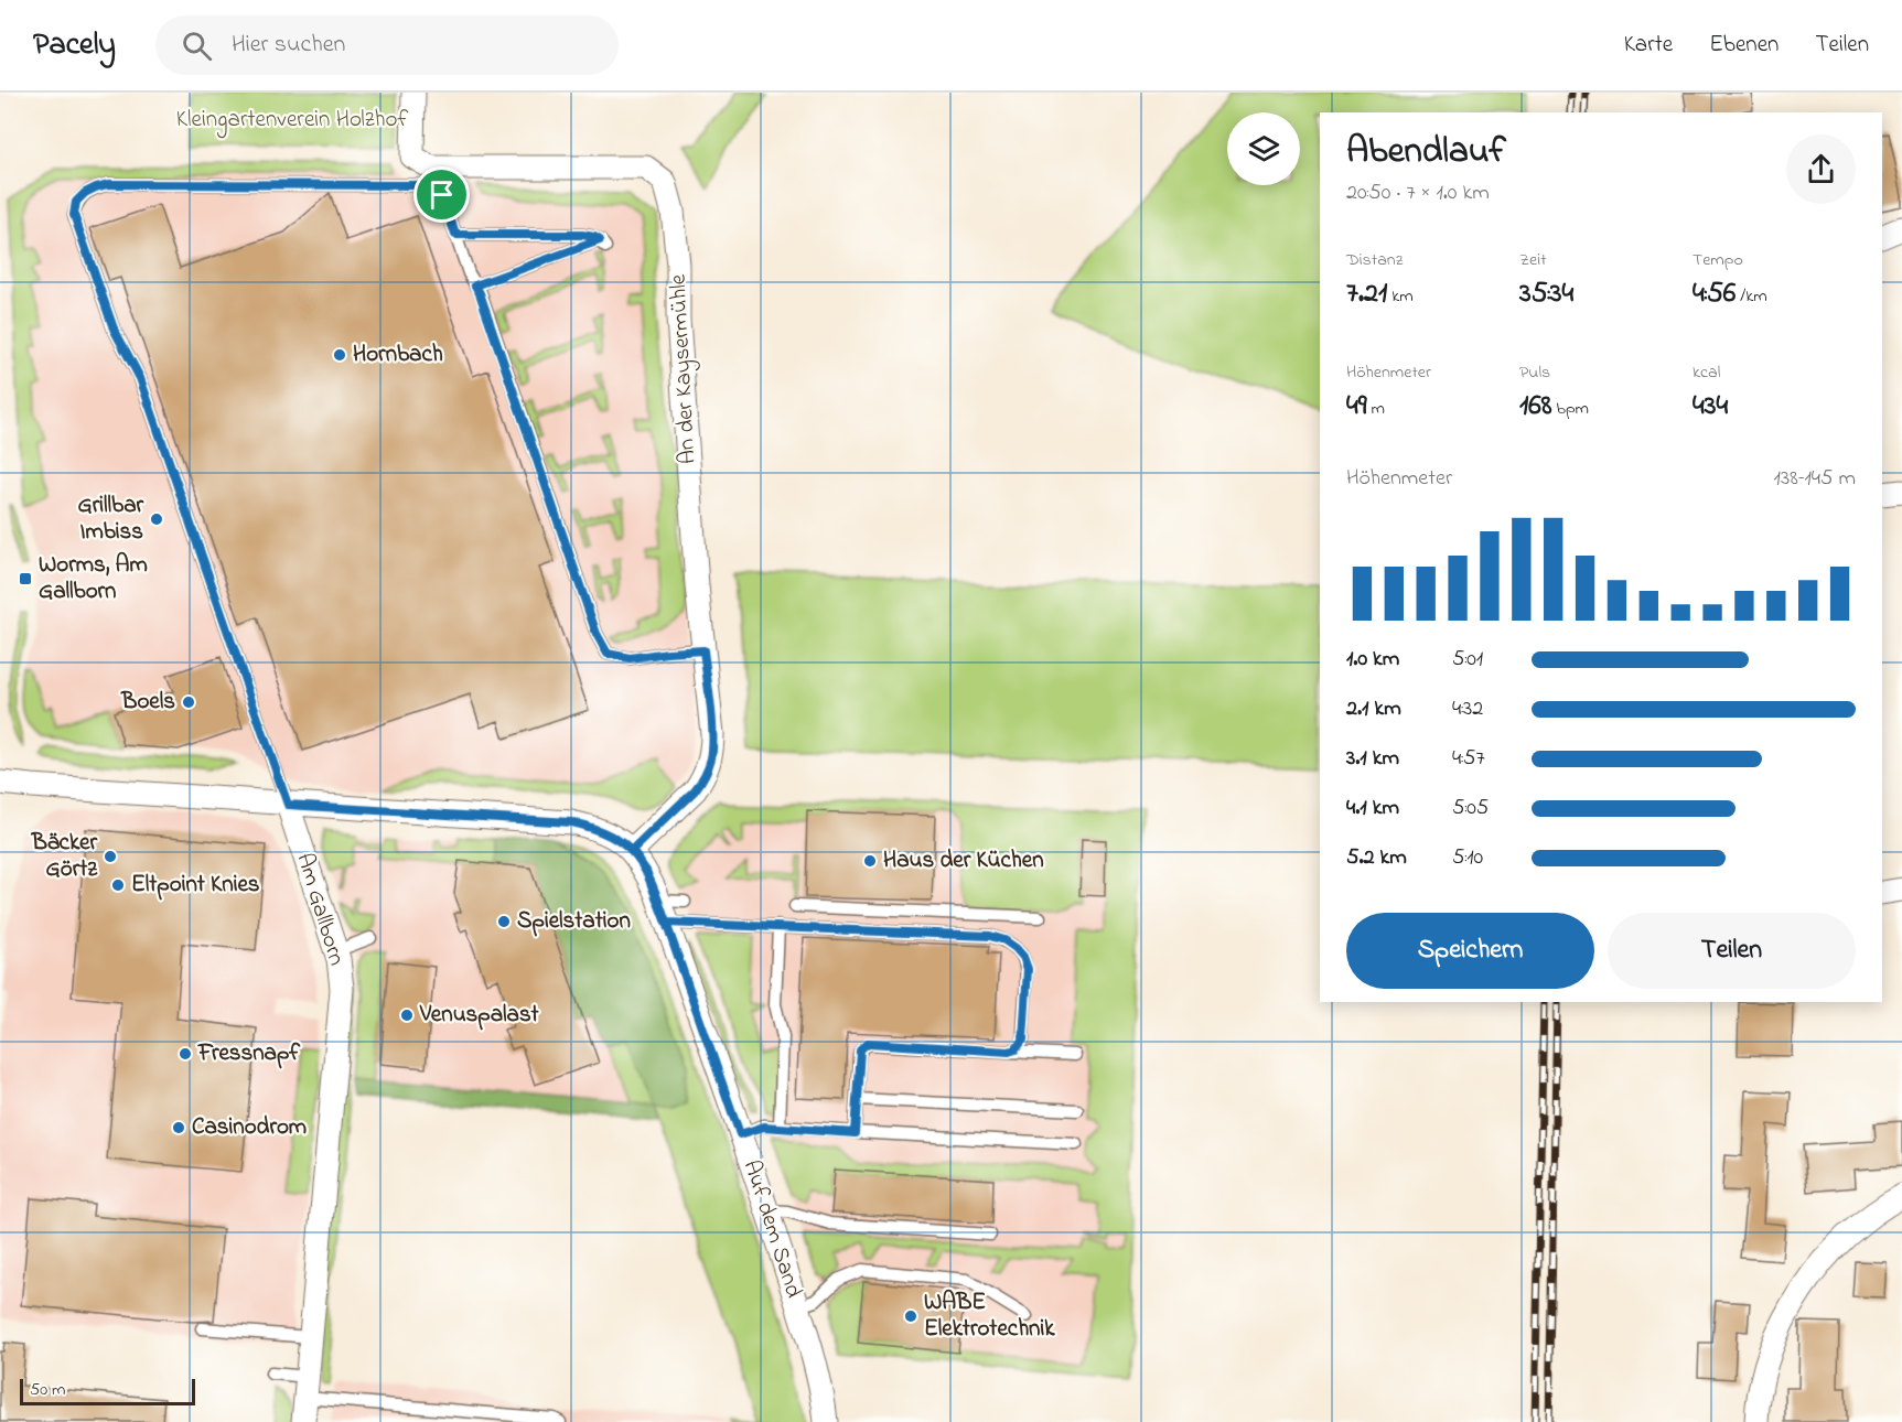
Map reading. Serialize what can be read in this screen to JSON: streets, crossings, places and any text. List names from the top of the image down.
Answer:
{
  "streets": {
    "street": ["An der Kaysermühle", "Am Gallborn", "Auf dem Sand"]
  },
  "crossings": [
    ["An der Kaysermühle", "Auf dem Sand"],
    ["Am Gallborn", "Auf dem Sand"]
  ],
  "parks": ["Kleingartenverein Holzhof"],
  "places": {
    "other": [
      "Hornbach",
      "Grillbar Imbiss",
      "Boels",
      "Bäcker Görtz",
      "Haus der Küchen",
      "Eltpoint Knies",
      "Spielstation",
      "Venuspalast",
      "Fressnapf",
      "Casinodrom",
      "WABE Elektrotechnik"
    ],
    "transit": ["Worms, Am Gallborn"]
  },
  "scale_bar": "50 m",
  "page": {
    "header": "Pacely",
    "search": "Hier suchen",
    "nav": ["Karte", "Ebenen", "Teilen"],
    "heading": ["Abendlauf", "20:50 · 7 × 1.0 km"],
    "stats": [
      ["Distanz", "7.21 km"],
      ["Zeit", "35:34"],
      ["Tempo", "4:56 /km"],
      ["Höhenmeter", "49 m"],
      ["Puls", "168 bpm"],
      ["kcal", "434"]
    ],
    "chart": ["Höhenmeter", "138–145 m"],
    "list": [
      {
        "name": "1.0 km",
        "note": "5:01"
      },
      {
        "name": "2.1 km",
        "note": "4:32"
      },
      {
        "name": "3.1 km",
        "note": "4:57"
      },
      {
        "name": "4.1 km",
        "note": "5:05"
      },
      {
        "name": "5.2 km",
        "note": "5:10"
      }
    ],
    "buttons": ["Speichern", "Teilen"],
    "scale": "50 m"
  }
}
